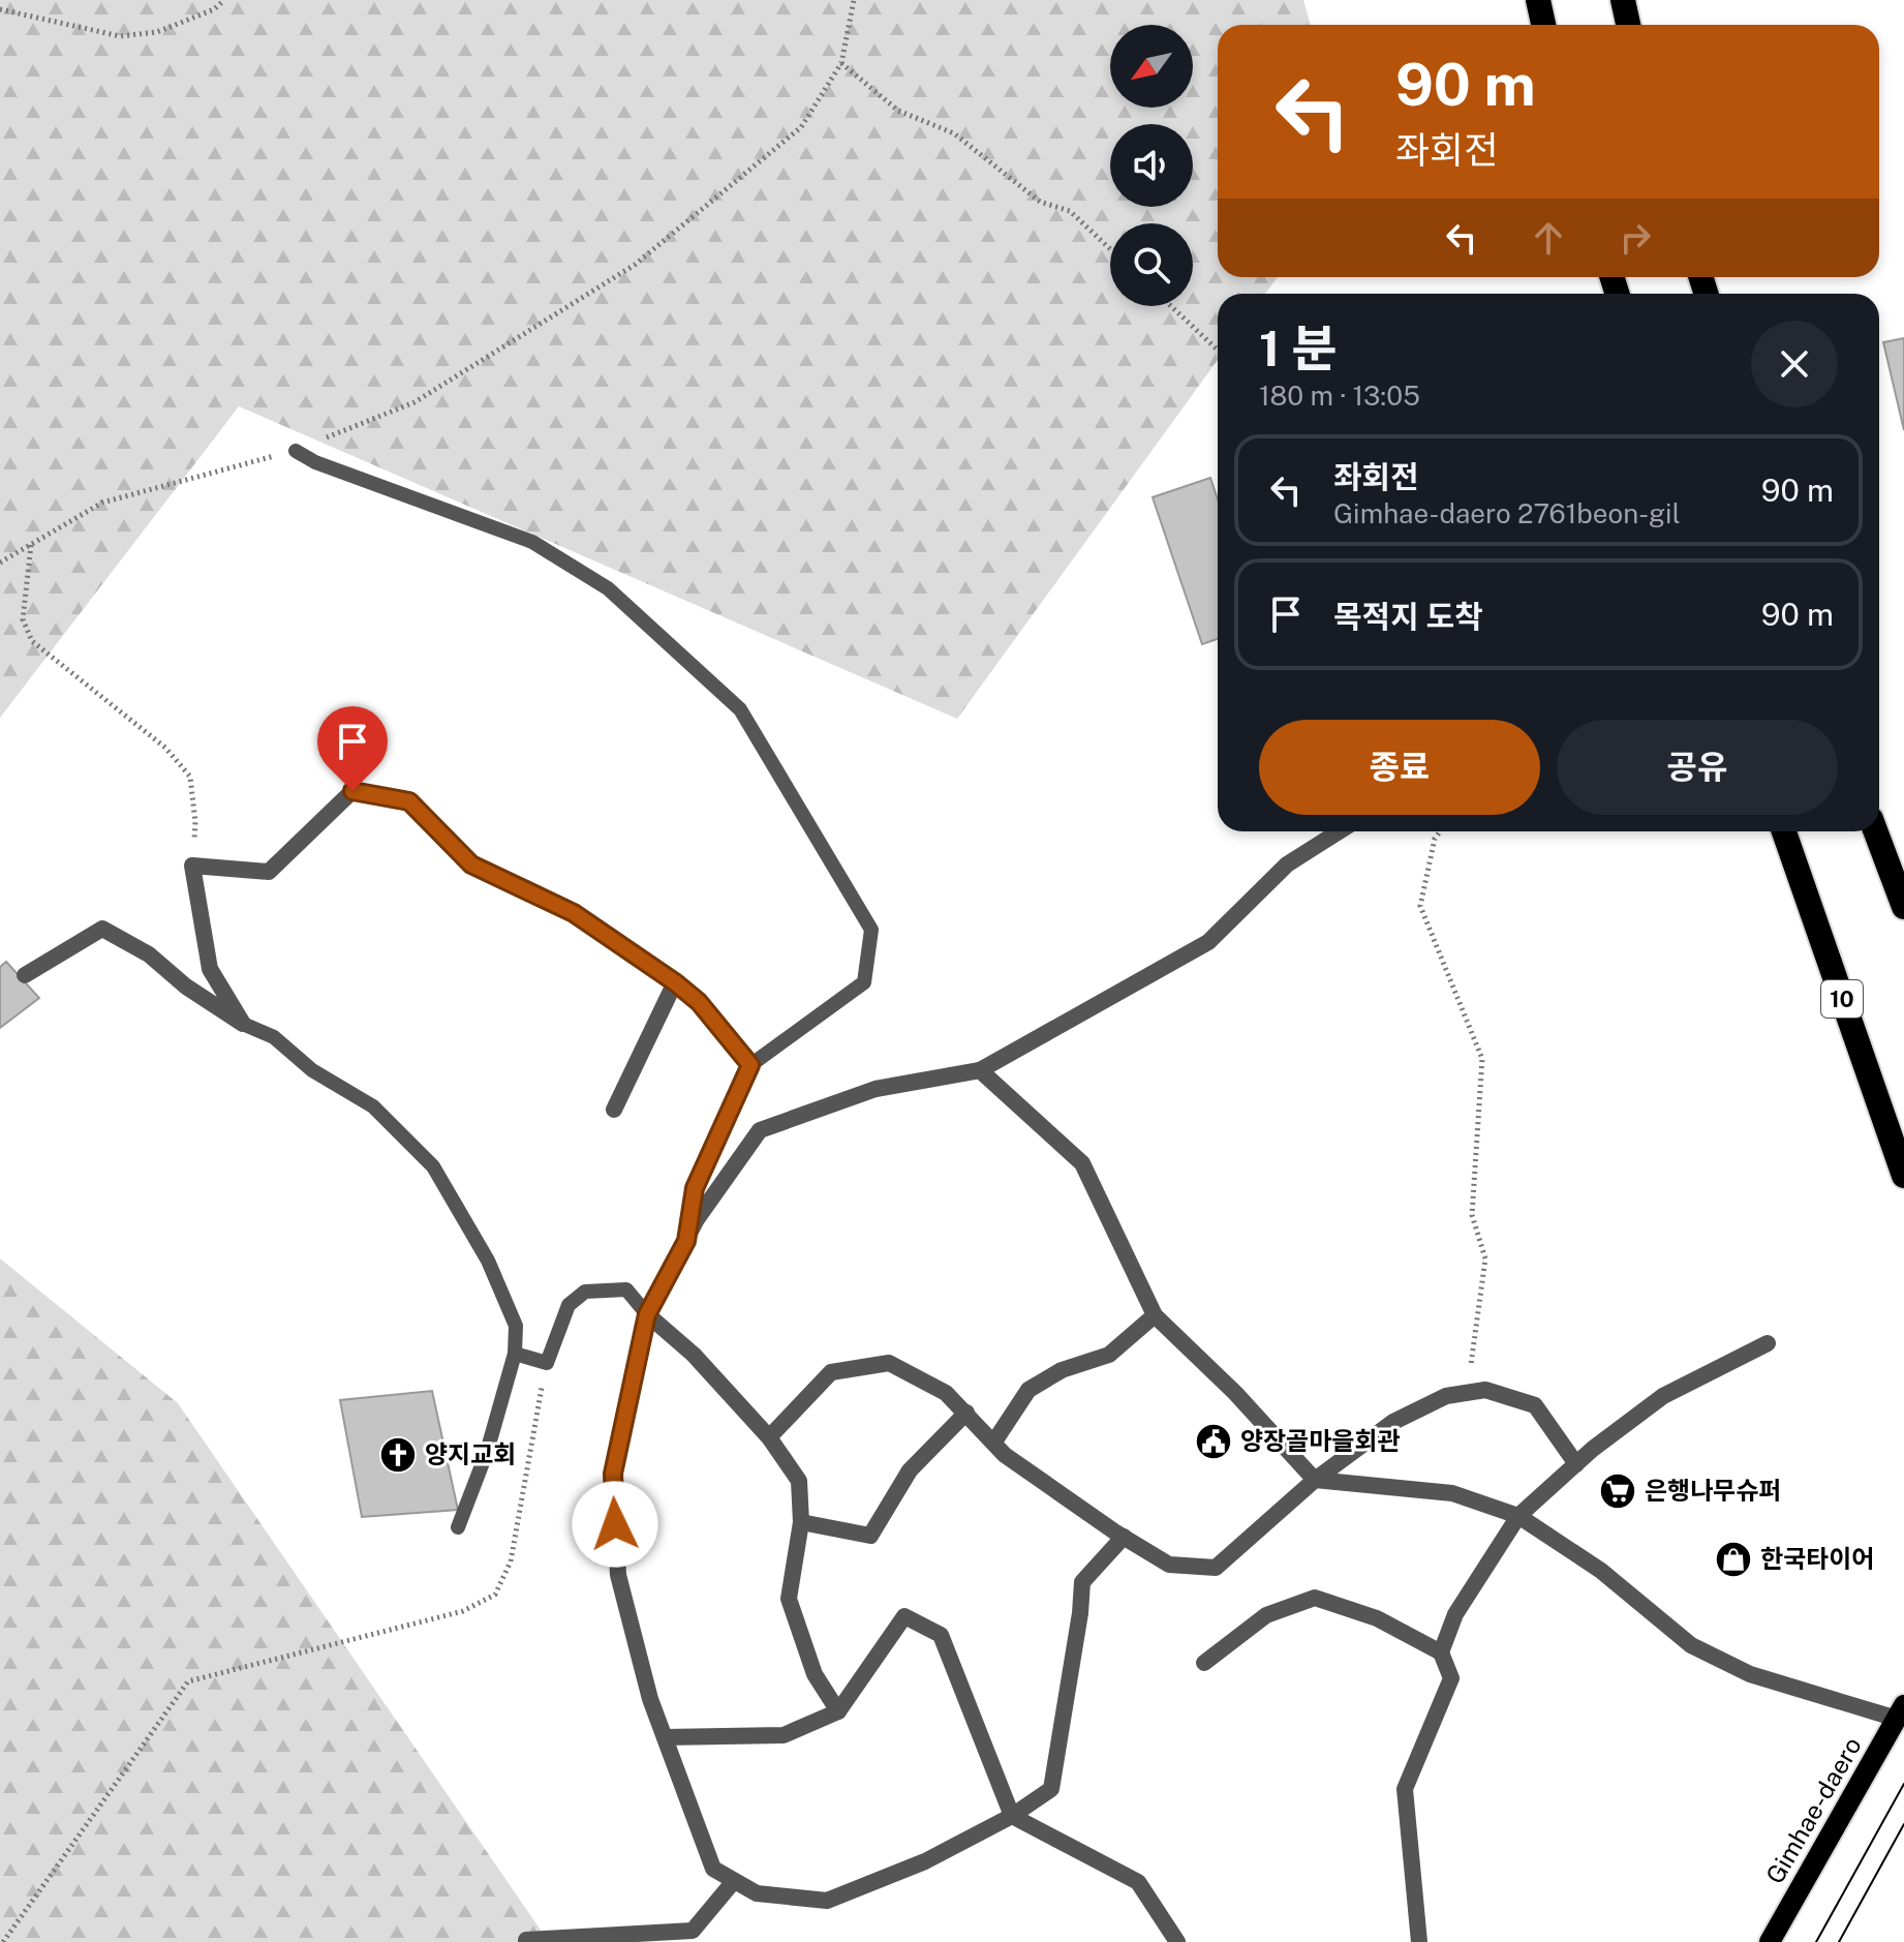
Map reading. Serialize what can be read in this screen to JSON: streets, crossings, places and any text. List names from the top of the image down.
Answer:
{
  "streets": {
    "highway": ["10"],
    "main road": ["Gimhae-daero"]
  },
  "places": {
    "public building": ["양장골마을회관"],
    "church": ["양지교회"],
    "supermarket": ["은행나무슈퍼"],
    "shop": ["한국타이어"]
  },
  "north": "bottom left",
  "page": {
    "turn": ["90 m", "좌회전"],
    "heading": ["1 분", "180 m · 13:05"],
    "list": [
      {
        "name": "좌회전",
        "note": "Gimhae-daero 2761beon-gil",
        "value": "90 m"
      },
      {
        "name": "목적지 도착",
        "value": "90 m"
      }
    ],
    "buttons": ["종료", "공유"]
  }
}
